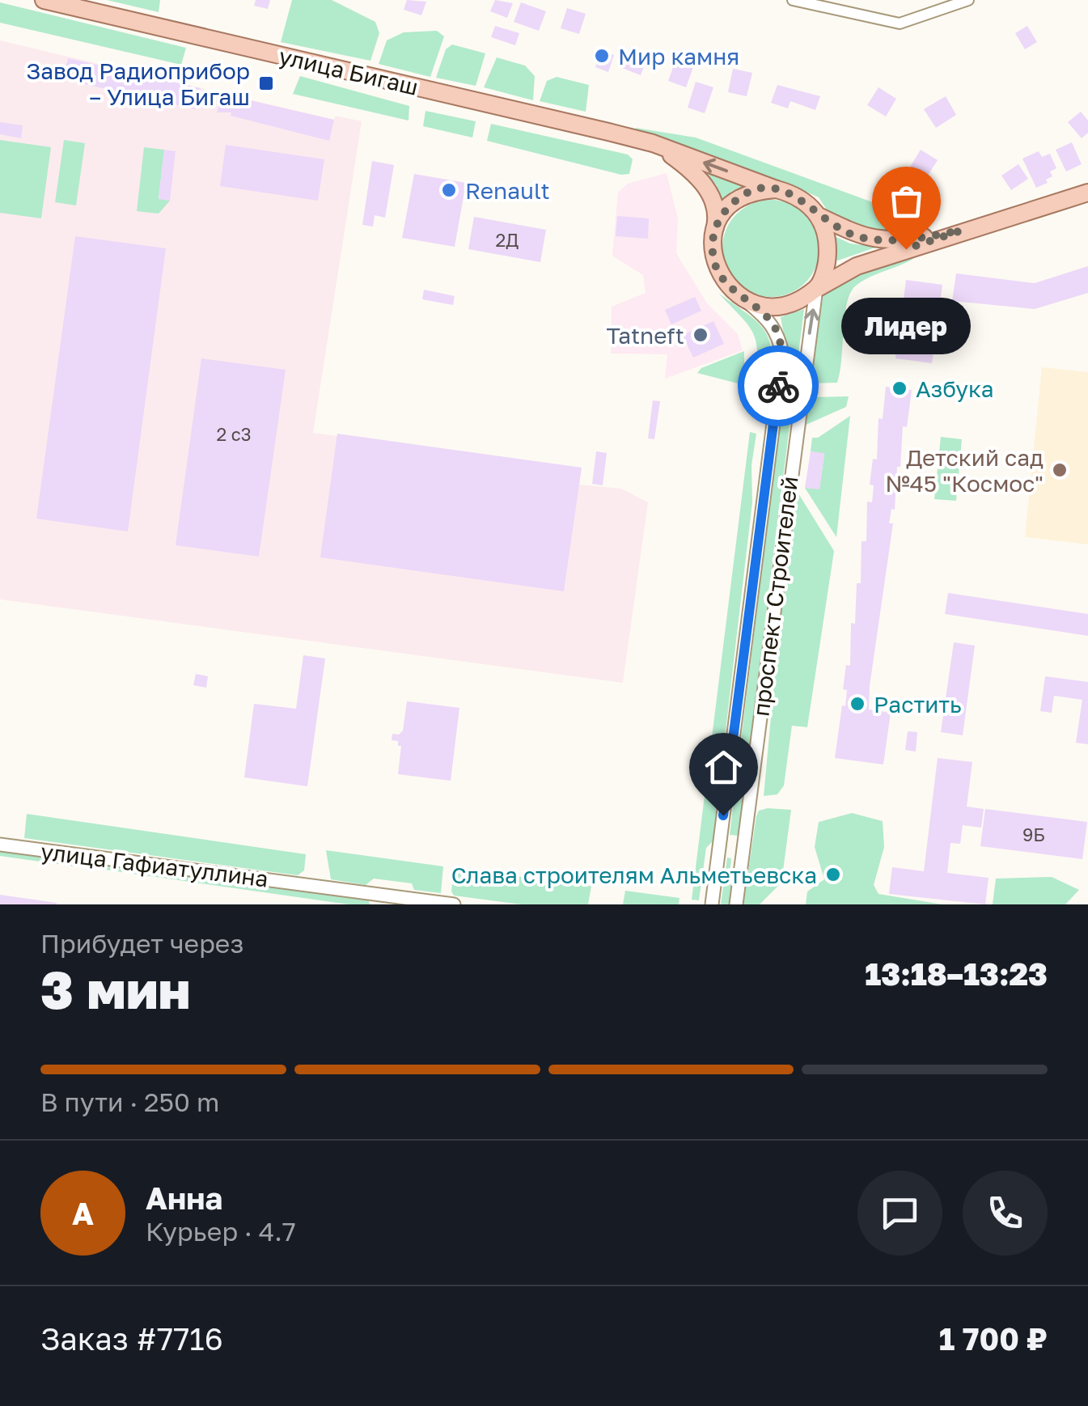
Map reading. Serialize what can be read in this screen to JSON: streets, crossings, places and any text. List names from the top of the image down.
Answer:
{
  "streets": {
    "main road": ["улица Бигаш"],
    "street": ["проспект Строителей", "улица Гафиатуллина"]
  },
  "crossings": [
    ["улица Бигаш", "проспект Строителей"]
  ],
  "places": {
    "other": [
      "Мир камня",
      "Renault",
      "Лидер",
      "Tatneft",
      "Азбука",
      "Детский сад №45 \"Космос\"",
      "Растить",
      "Слава строителям Альметьевска"
    ],
    "transit": ["Завод Радиоприбор – Улица Бигаш"]
  },
  "house_numbers": ["2Д", "2 с3", "9Б"],
  "page": {
    "bubble": "Лидер",
    "heading": ["3 мин", "Прибудет через", "13:18–13:23"],
    "panel": [
      "Анна",
      "Курьер · 4.7",
      "Заказ #7716",
      "1 700 ₽"
    ],
    "bar": "В пути · 250 m",
    "round": "А"
  }
}
